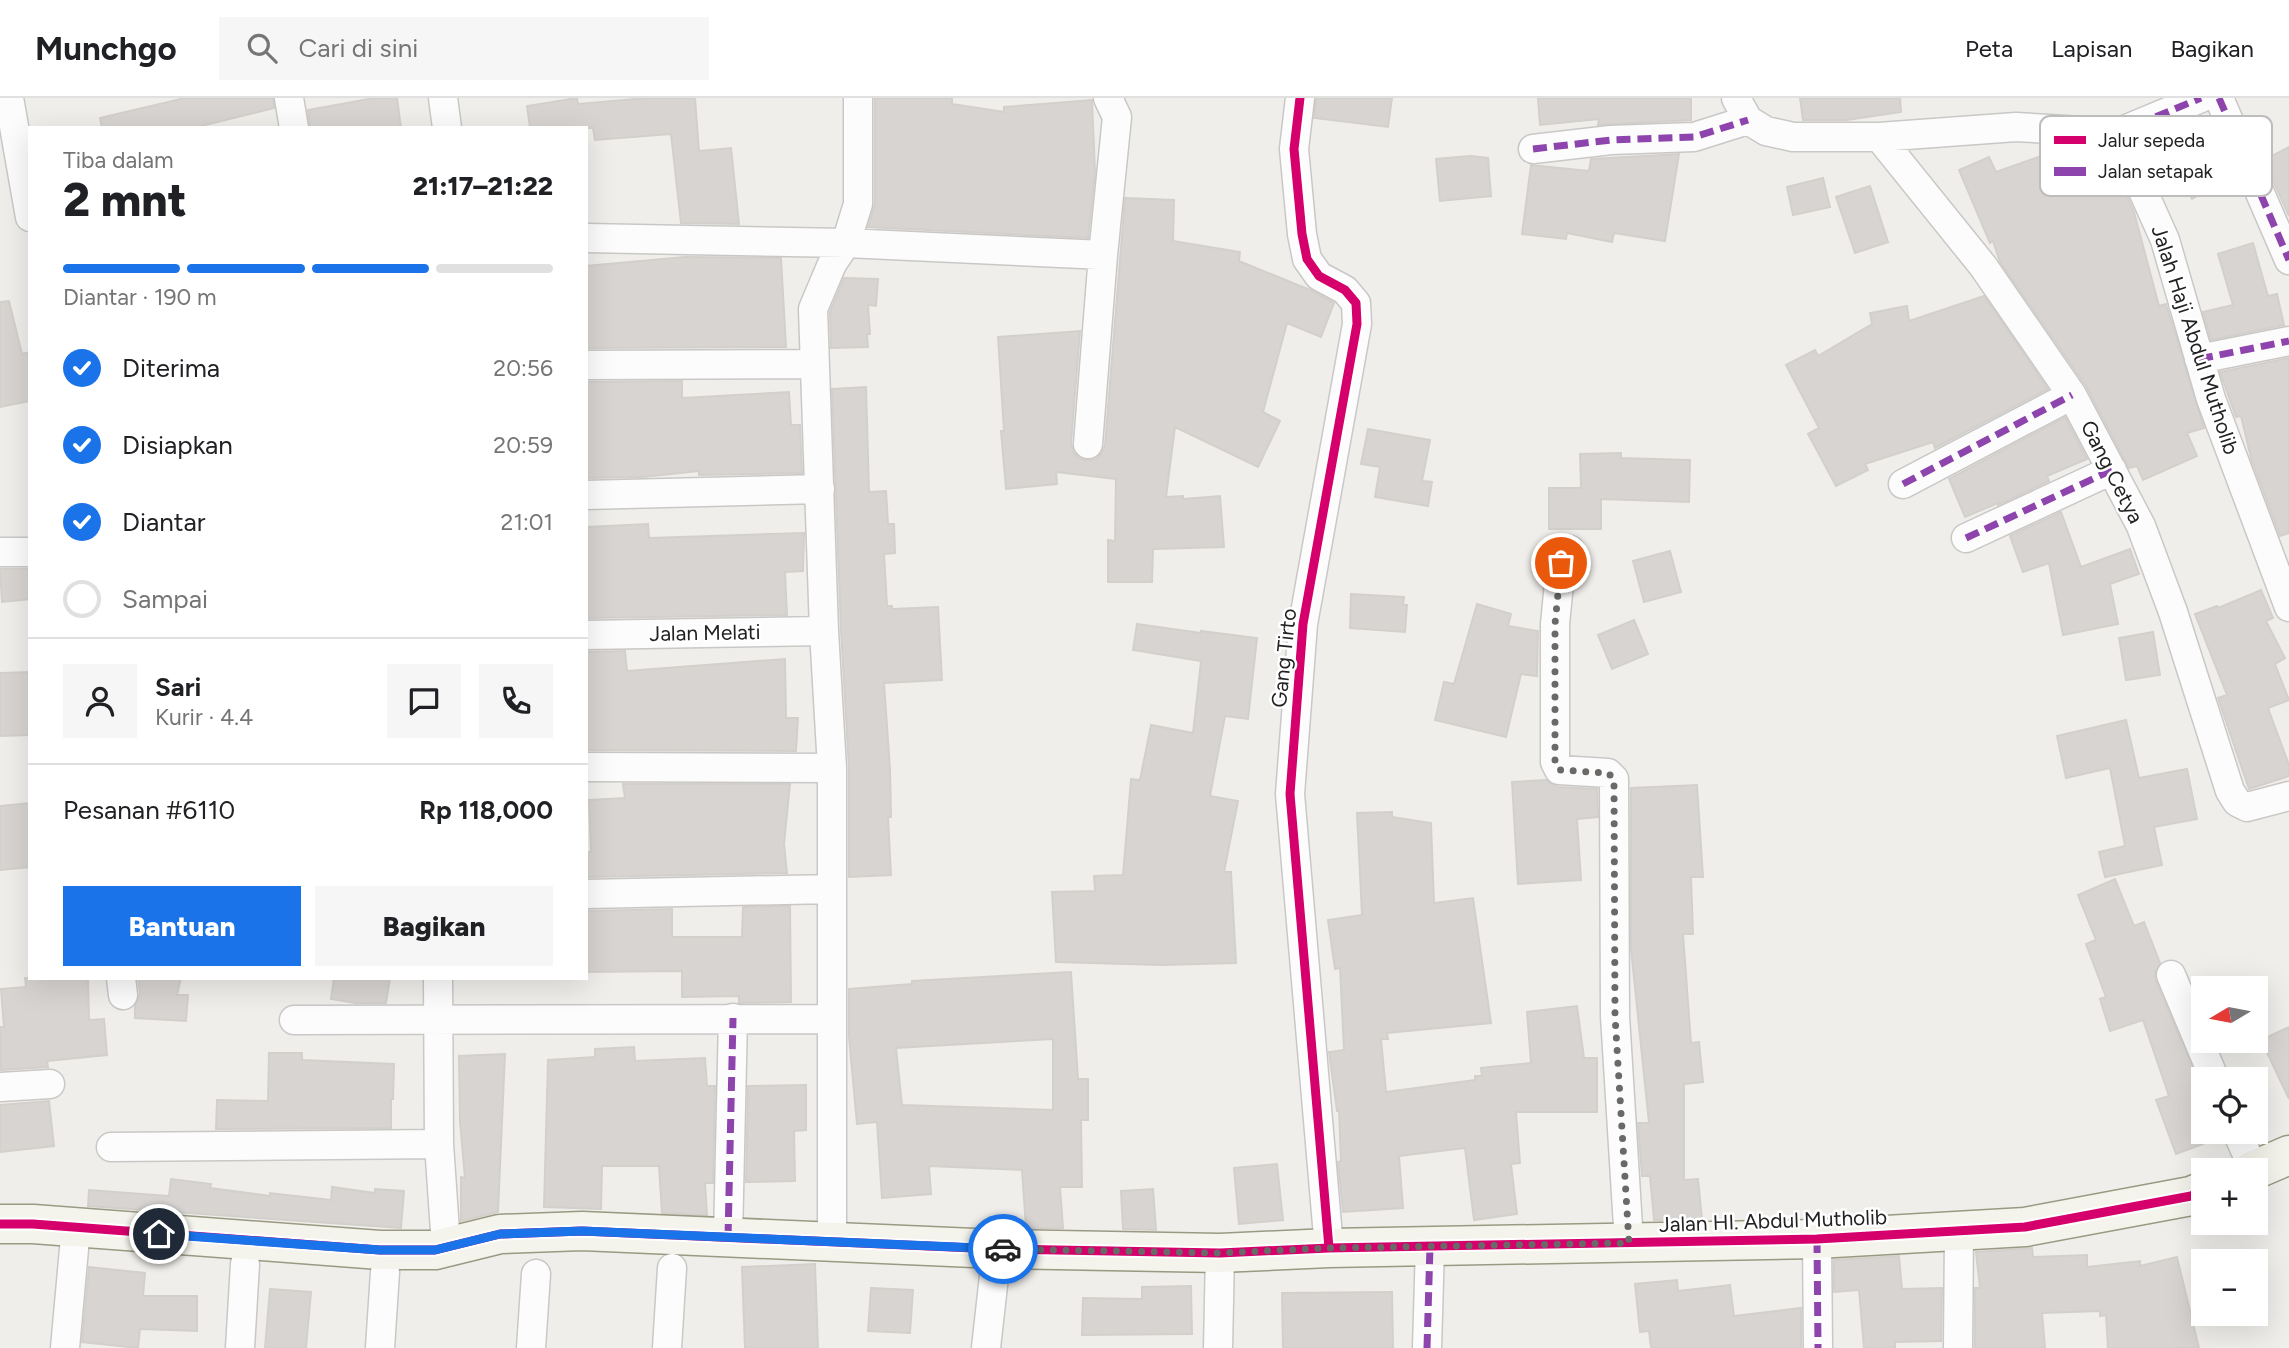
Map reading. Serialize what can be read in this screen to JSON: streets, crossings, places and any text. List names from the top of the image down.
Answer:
{
  "streets": {
    "street": [
      "Jalah Haji Abdul Mutholib",
      "Gang Cetya",
      "Jalan Melati",
      "Gang Tirto",
      "Jalan HI. Abdul Mutholib"
    ]
  },
  "crossings": [
    ["Gang Tirto", "Jalan HI. Abdul Mutholib"]
  ],
  "legend": ["Jalur sepeda", "Jalan setapak"],
  "north": "left",
  "page": {
    "header": "Munchgo",
    "search": "Cari di sini",
    "nav": ["Peta", "Lapisan", "Bagikan"],
    "heading": ["2 mnt", "Tiba dalam", "21:17–21:22"],
    "panel": [
      "Sari",
      "Kurir · 4.4",
      "Pesanan #6110",
      "Rp 118,000"
    ],
    "bar": "Diantar · 190 m",
    "list": [
      ["Diterima", "20:56"],
      ["Disiapkan", "20:59"],
      ["Diantar", "21:01"],
      "Sampai"
    ],
    "buttons": ["Bantuan", "Bagikan"],
    "map_buttons": ["+", "−"]
  }
}
